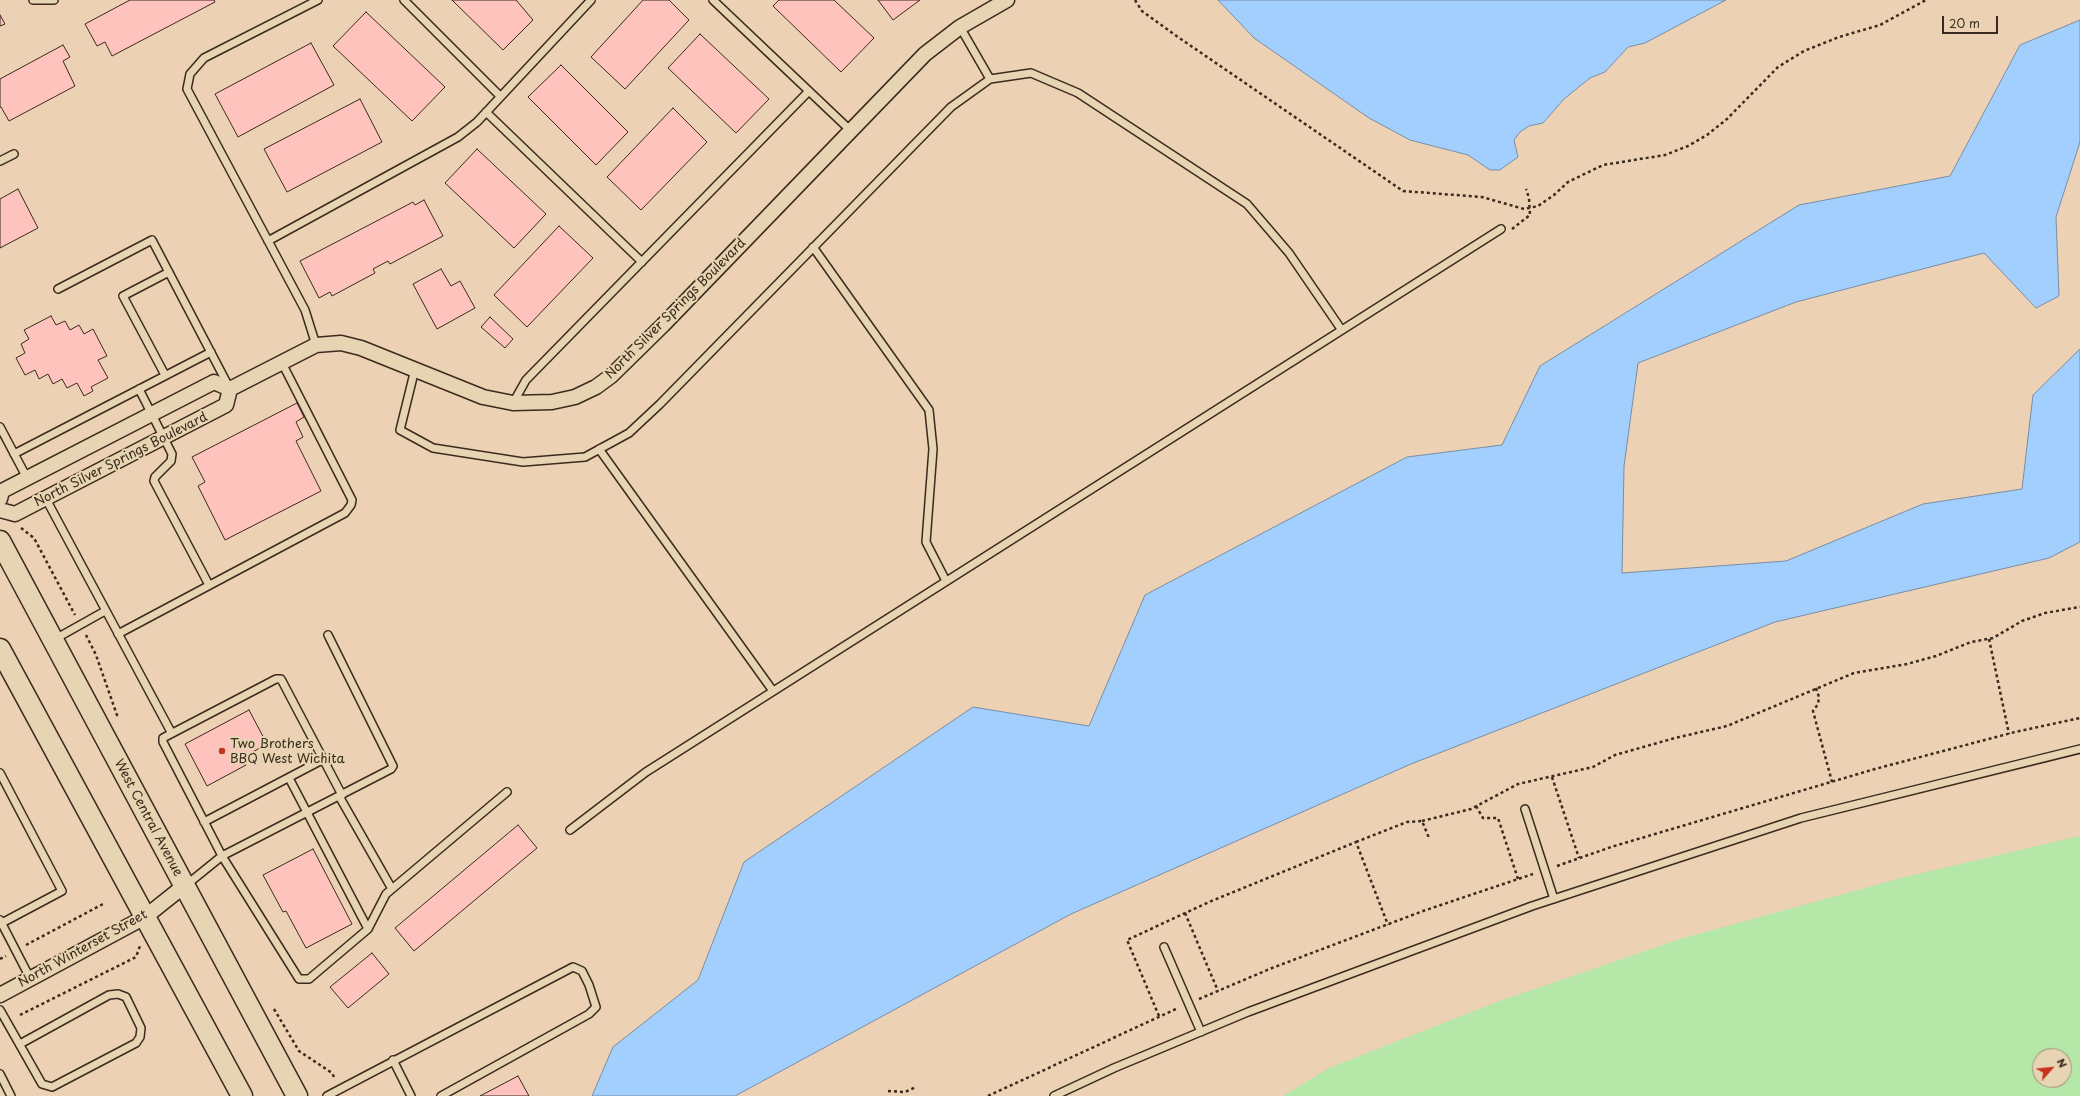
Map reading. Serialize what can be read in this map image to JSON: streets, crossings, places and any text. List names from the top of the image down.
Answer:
{
  "streets": {
    "main road": ["West Central Avenue"],
    "street": ["North Silver Springs Boulevard", "North Winterset Street"]
  },
  "crossings": [
    ["West Central Avenue", "North Winterset Street"]
  ],
  "places": ["Two Brothers BBQ West Wichita"],
  "scale_bar": "20 m",
  "north": "top right"
}
